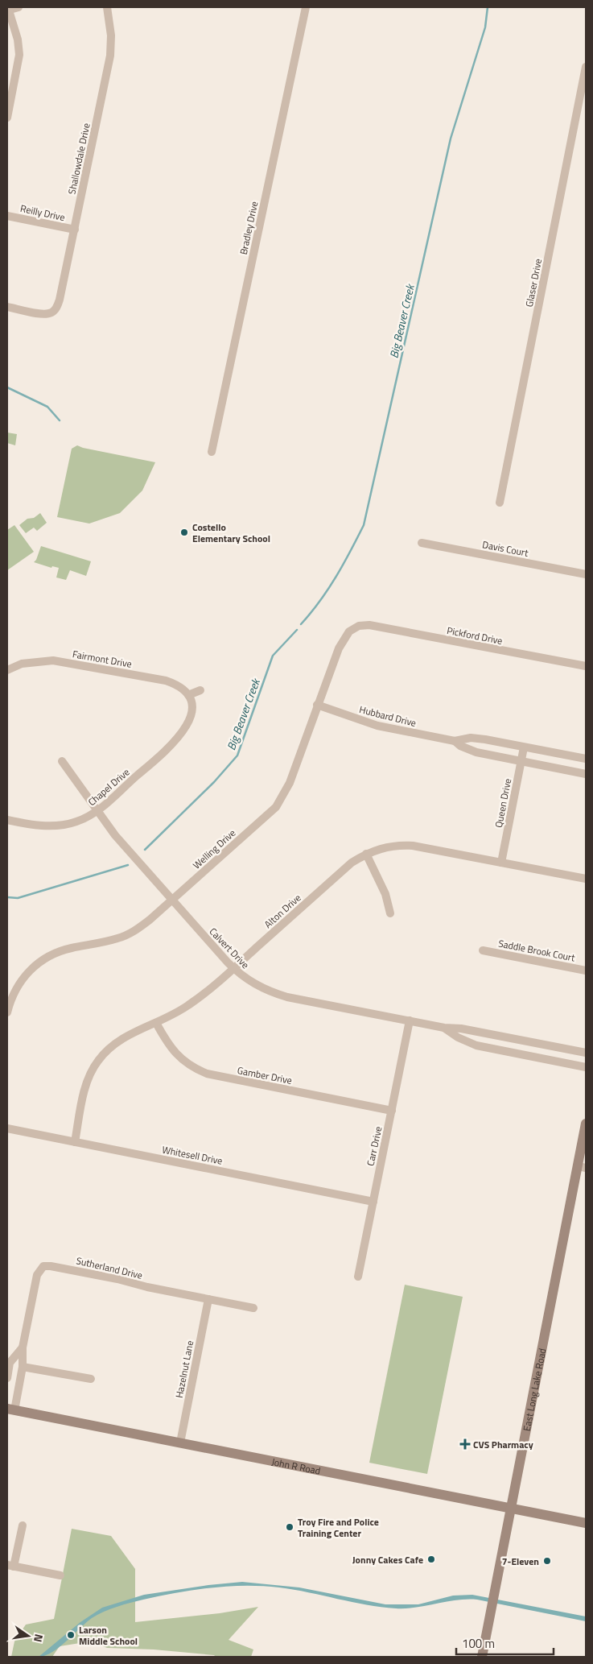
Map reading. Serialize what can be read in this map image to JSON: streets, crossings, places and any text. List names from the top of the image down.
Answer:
{
  "streets": {
    "main road": ["East Long Lake Road", "John R Road"],
    "street": [
      "Shallowdale Drive",
      "Reilly Drive",
      "Bradley Drive",
      "Glaser Drive",
      "Davis Court",
      "Pickford Drive",
      "Fairmont Drive",
      "Hubbard Drive",
      "Chapel Drive",
      "Queen Drive",
      "Welling Drive",
      "Alton Drive",
      "Calvert Drive",
      "Saddle Brook Court",
      "Gamber Drive",
      "Carr Drive",
      "Whitesell Drive",
      "Sutherland Drive",
      "Hazelnut Lane"
    ]
  },
  "crossings": [
    ["Shallowdale Drive", "Reilly Drive"],
    ["Pickford Drive", "Welling Drive"],
    ["Fairmont Drive", "Chapel Drive"],
    ["Hubbard Drive", "Queen Drive"],
    ["Hubbard Drive", "Welling Drive"],
    ["Chapel Drive", "Calvert Drive"],
    ["Queen Drive", "Alton Drive"],
    ["Welling Drive", "Calvert Drive"],
    ["Alton Drive", "Calvert Drive"],
    ["Alton Drive", "Gamber Drive"],
    ["Alton Drive", "Whitesell Drive"],
    ["Calvert Drive", "Carr Drive"],
    ["Gamber Drive", "Carr Drive"],
    ["Carr Drive", "Whitesell Drive"],
    ["Sutherland Drive", "Hazelnut Lane"],
    ["Sutherland Drive", "John R Road"],
    ["Hazelnut Lane", "John R Road"],
    ["East Long Lake Road", "John R Road"]
  ],
  "water": ["Big Beaver Creek"],
  "places": {
    "other": [
      "Costello Elementary School",
      "Troy Fire and Police Training Center",
      "Jonny Cakes Cafe",
      "7-Eleven",
      "Larson Middle School"
    ],
    "health": ["CVS Pharmacy"]
  },
  "scale_bar": "100 m",
  "north": "right"
}
